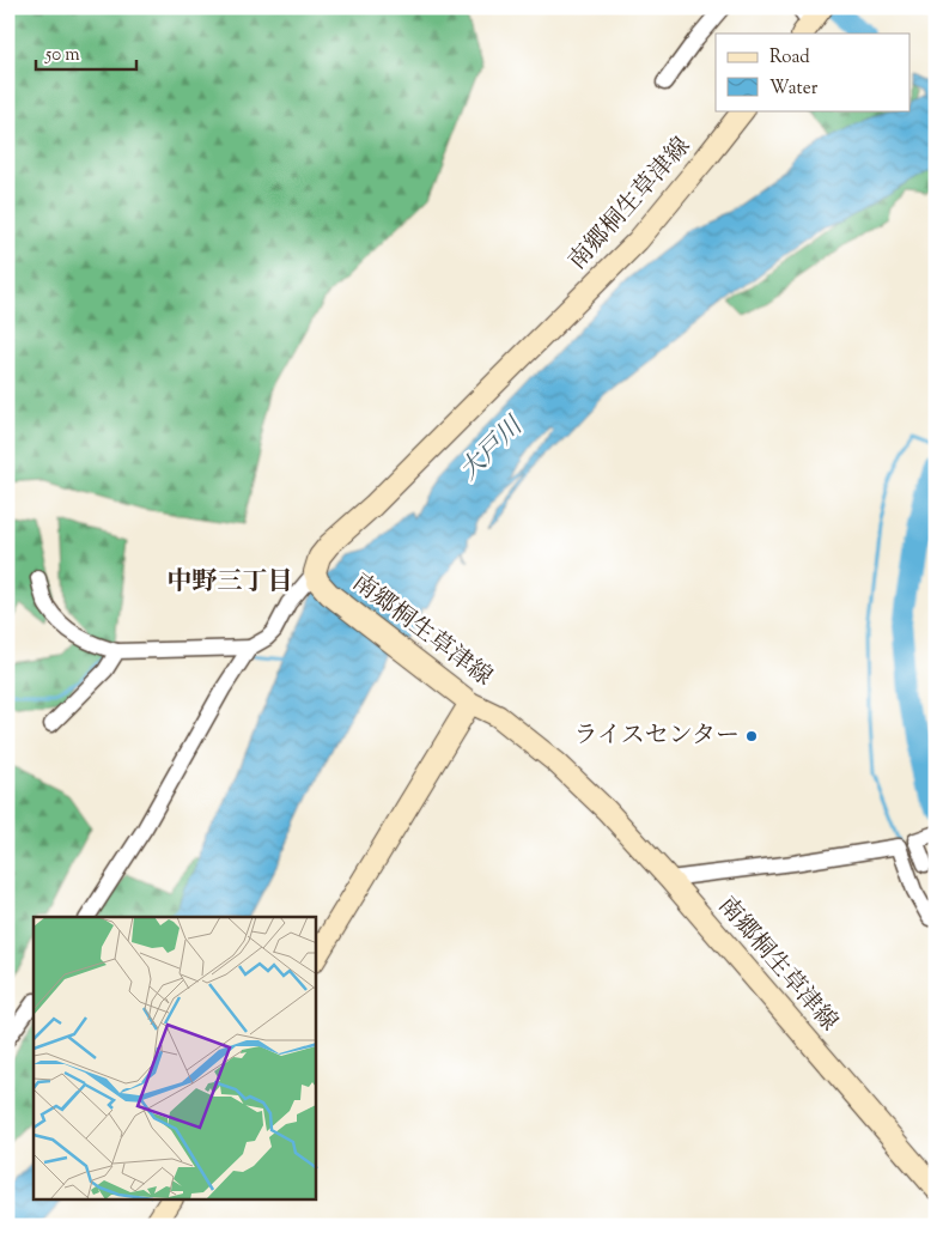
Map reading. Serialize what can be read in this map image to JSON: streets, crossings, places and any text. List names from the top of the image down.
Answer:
{
  "streets": {
    "main road": ["南郷桐生草津線"]
  },
  "districts": ["中野三丁目"],
  "water": ["大戸川"],
  "places": ["ライスセンター"],
  "legend": ["Road", "Water"],
  "scale_bar": "50 m"
}
